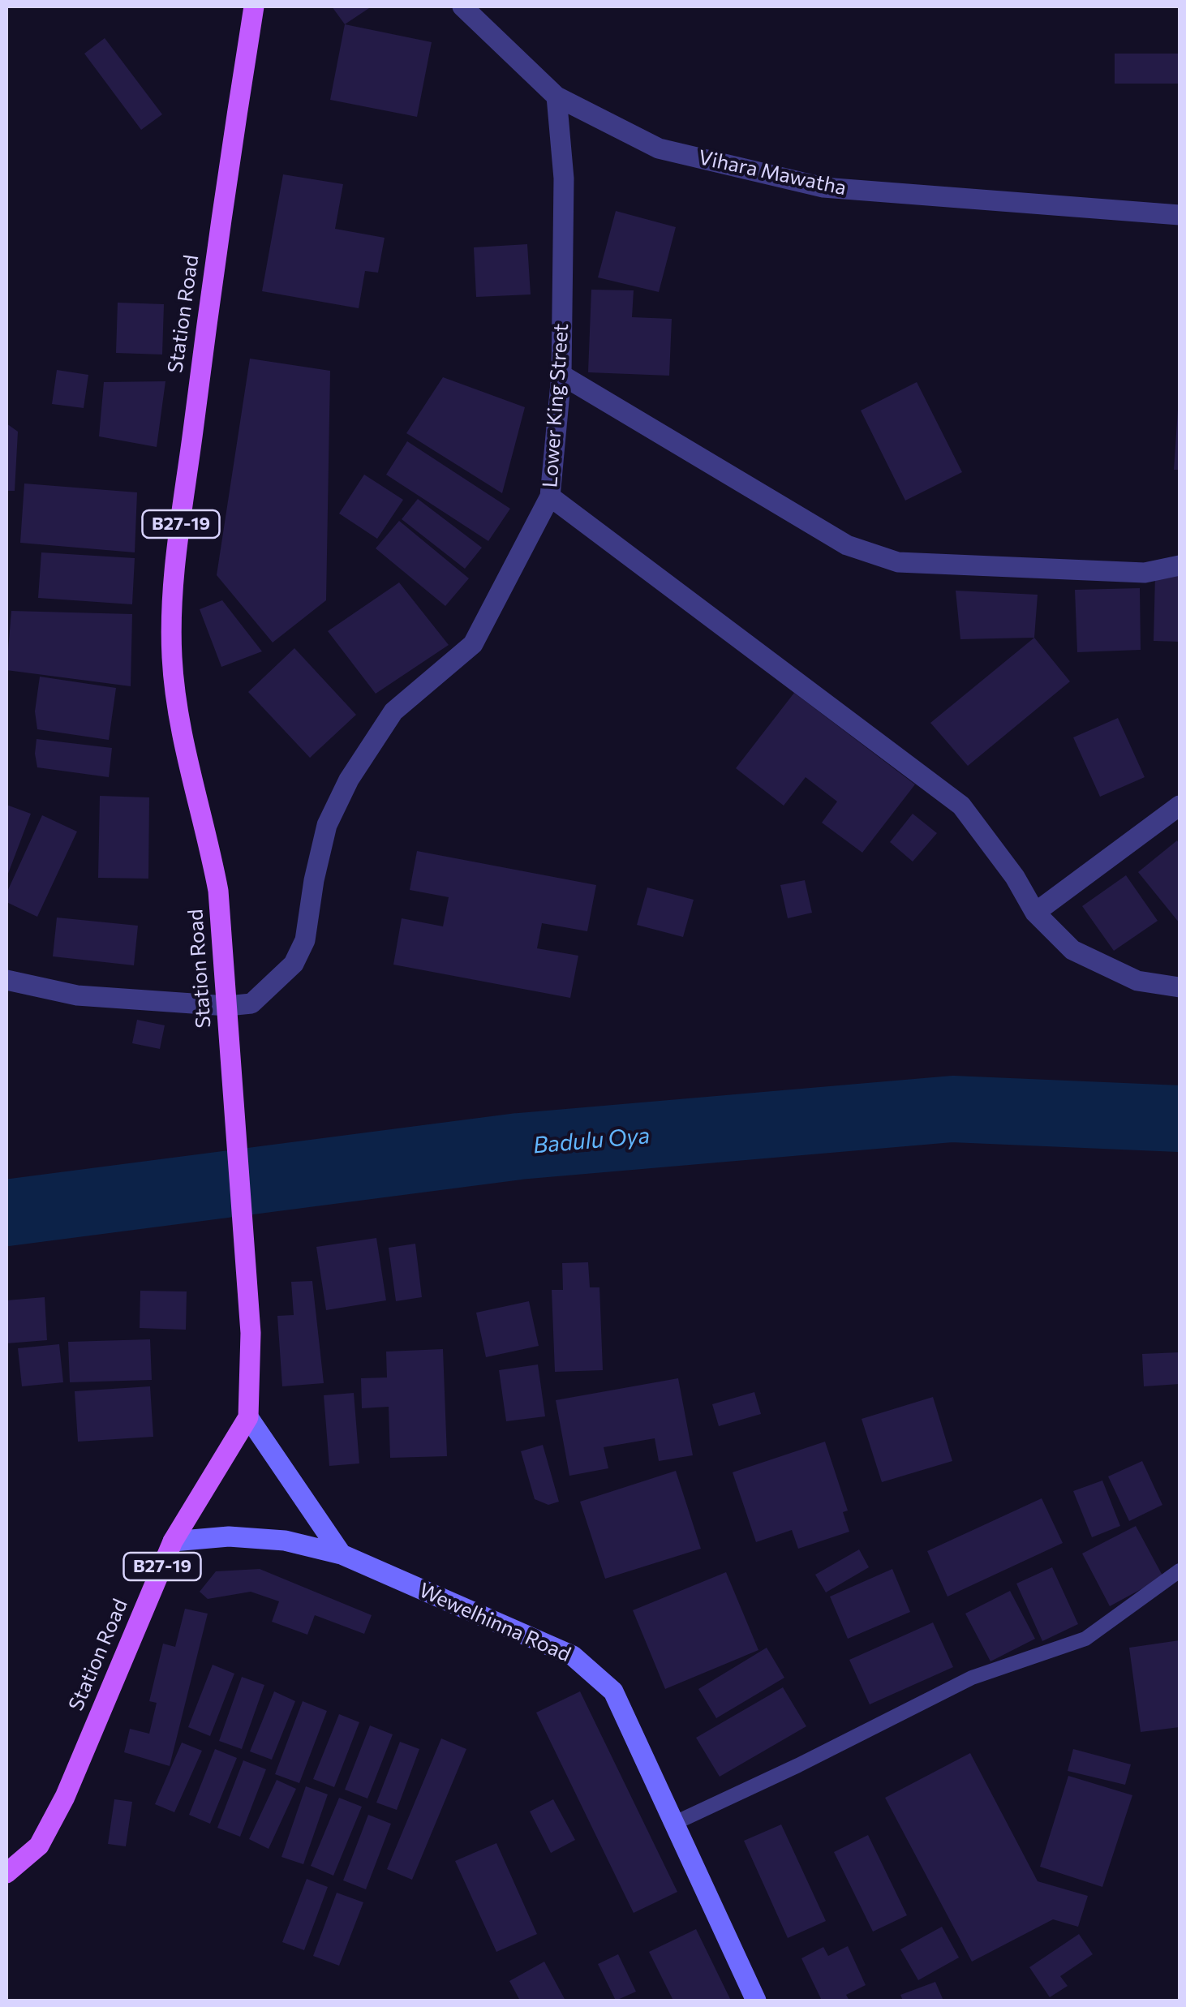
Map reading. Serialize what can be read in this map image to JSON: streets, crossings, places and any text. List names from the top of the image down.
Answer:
{
  "streets": {
    "main road": ["Station Road", "B27-19"],
    "street": ["Vihara Mawatha", "Lower King Street", "Wewelhinna Road"]
  },
  "crossings": [
    ["Vihara Mawatha", "Lower King Street"],
    ["Station Road", "Lower King Street"],
    ["Station Road", "Wewelhinna Road"]
  ],
  "water": ["Badulu Oya"]
}
